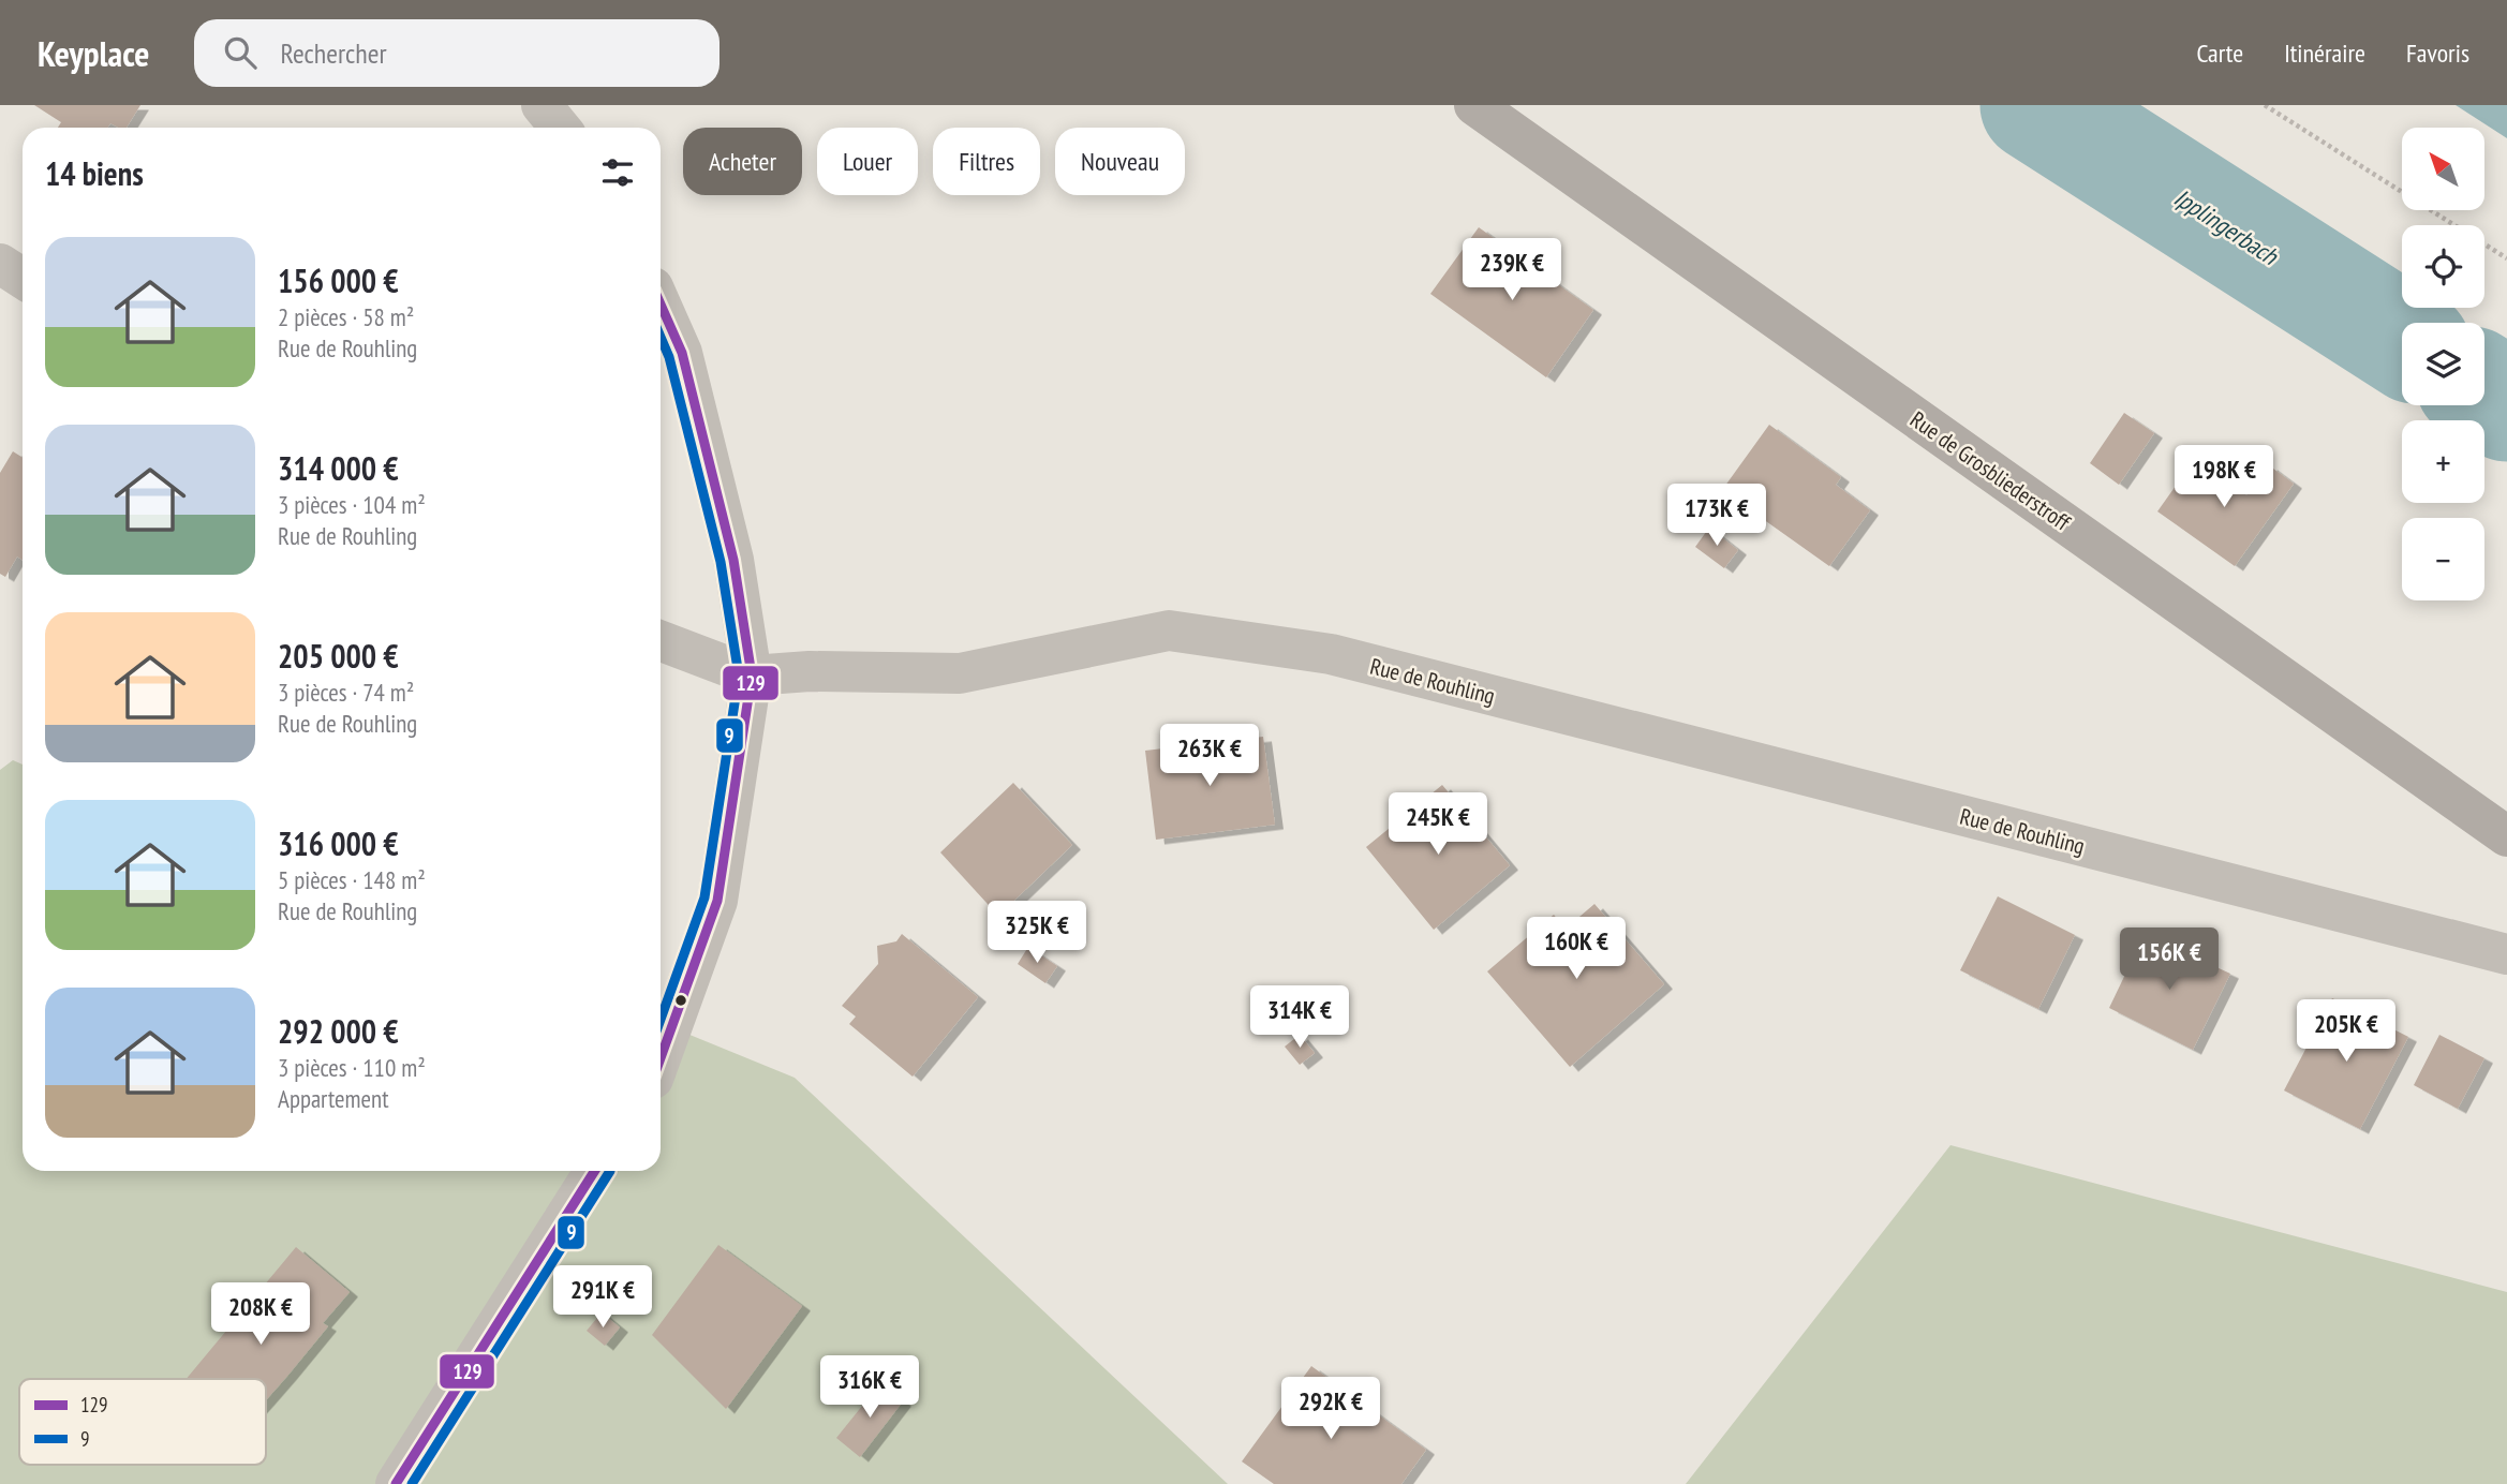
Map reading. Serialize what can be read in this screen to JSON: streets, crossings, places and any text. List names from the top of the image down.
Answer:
{
  "streets": {
    "main road": ["Rue de Grosbliederstroff"],
    "street": ["Rue de Rouhling"]
  },
  "water": ["Ipplingerbach"],
  "lines": ["transit line 129", "transit line 9"],
  "legend": ["129", "9"],
  "north": "top left",
  "page": {
    "header": "Keyplace",
    "search": "Rechercher",
    "nav": ["Carte", "Itinéraire", "Favoris"],
    "map_buttons": ["+", "−"],
    "chip": [
      "Acheter",
      "Louer",
      "Filtres",
      "Nouveau"
    ],
    "heading": "14 biens",
    "list": [
      {
        "name": "156 000 €",
        "note": "2 pièces · 58 m² · Rue de Rouhling"
      },
      {
        "name": "314 000 €",
        "note": "3 pièces · 104 m² · Rue de Rouhling"
      },
      {
        "name": "205 000 €",
        "note": "3 pièces · 74 m² · Rue de Rouhling"
      },
      {
        "name": "316 000 €",
        "note": "5 pièces · 148 m² · Rue de Rouhling"
      },
      {
        "name": "292 000 €",
        "note": "3 pièces · 110 m² · Appartement"
      }
    ],
    "price": [
      "239K €",
      "198K €",
      "173K €",
      "263K €",
      "245K €",
      "325K €",
      "160K €",
      "156K €",
      "314K €",
      "205K €",
      "291K €",
      "208K €",
      "316K €",
      "292K €"
    ]
  }
}
